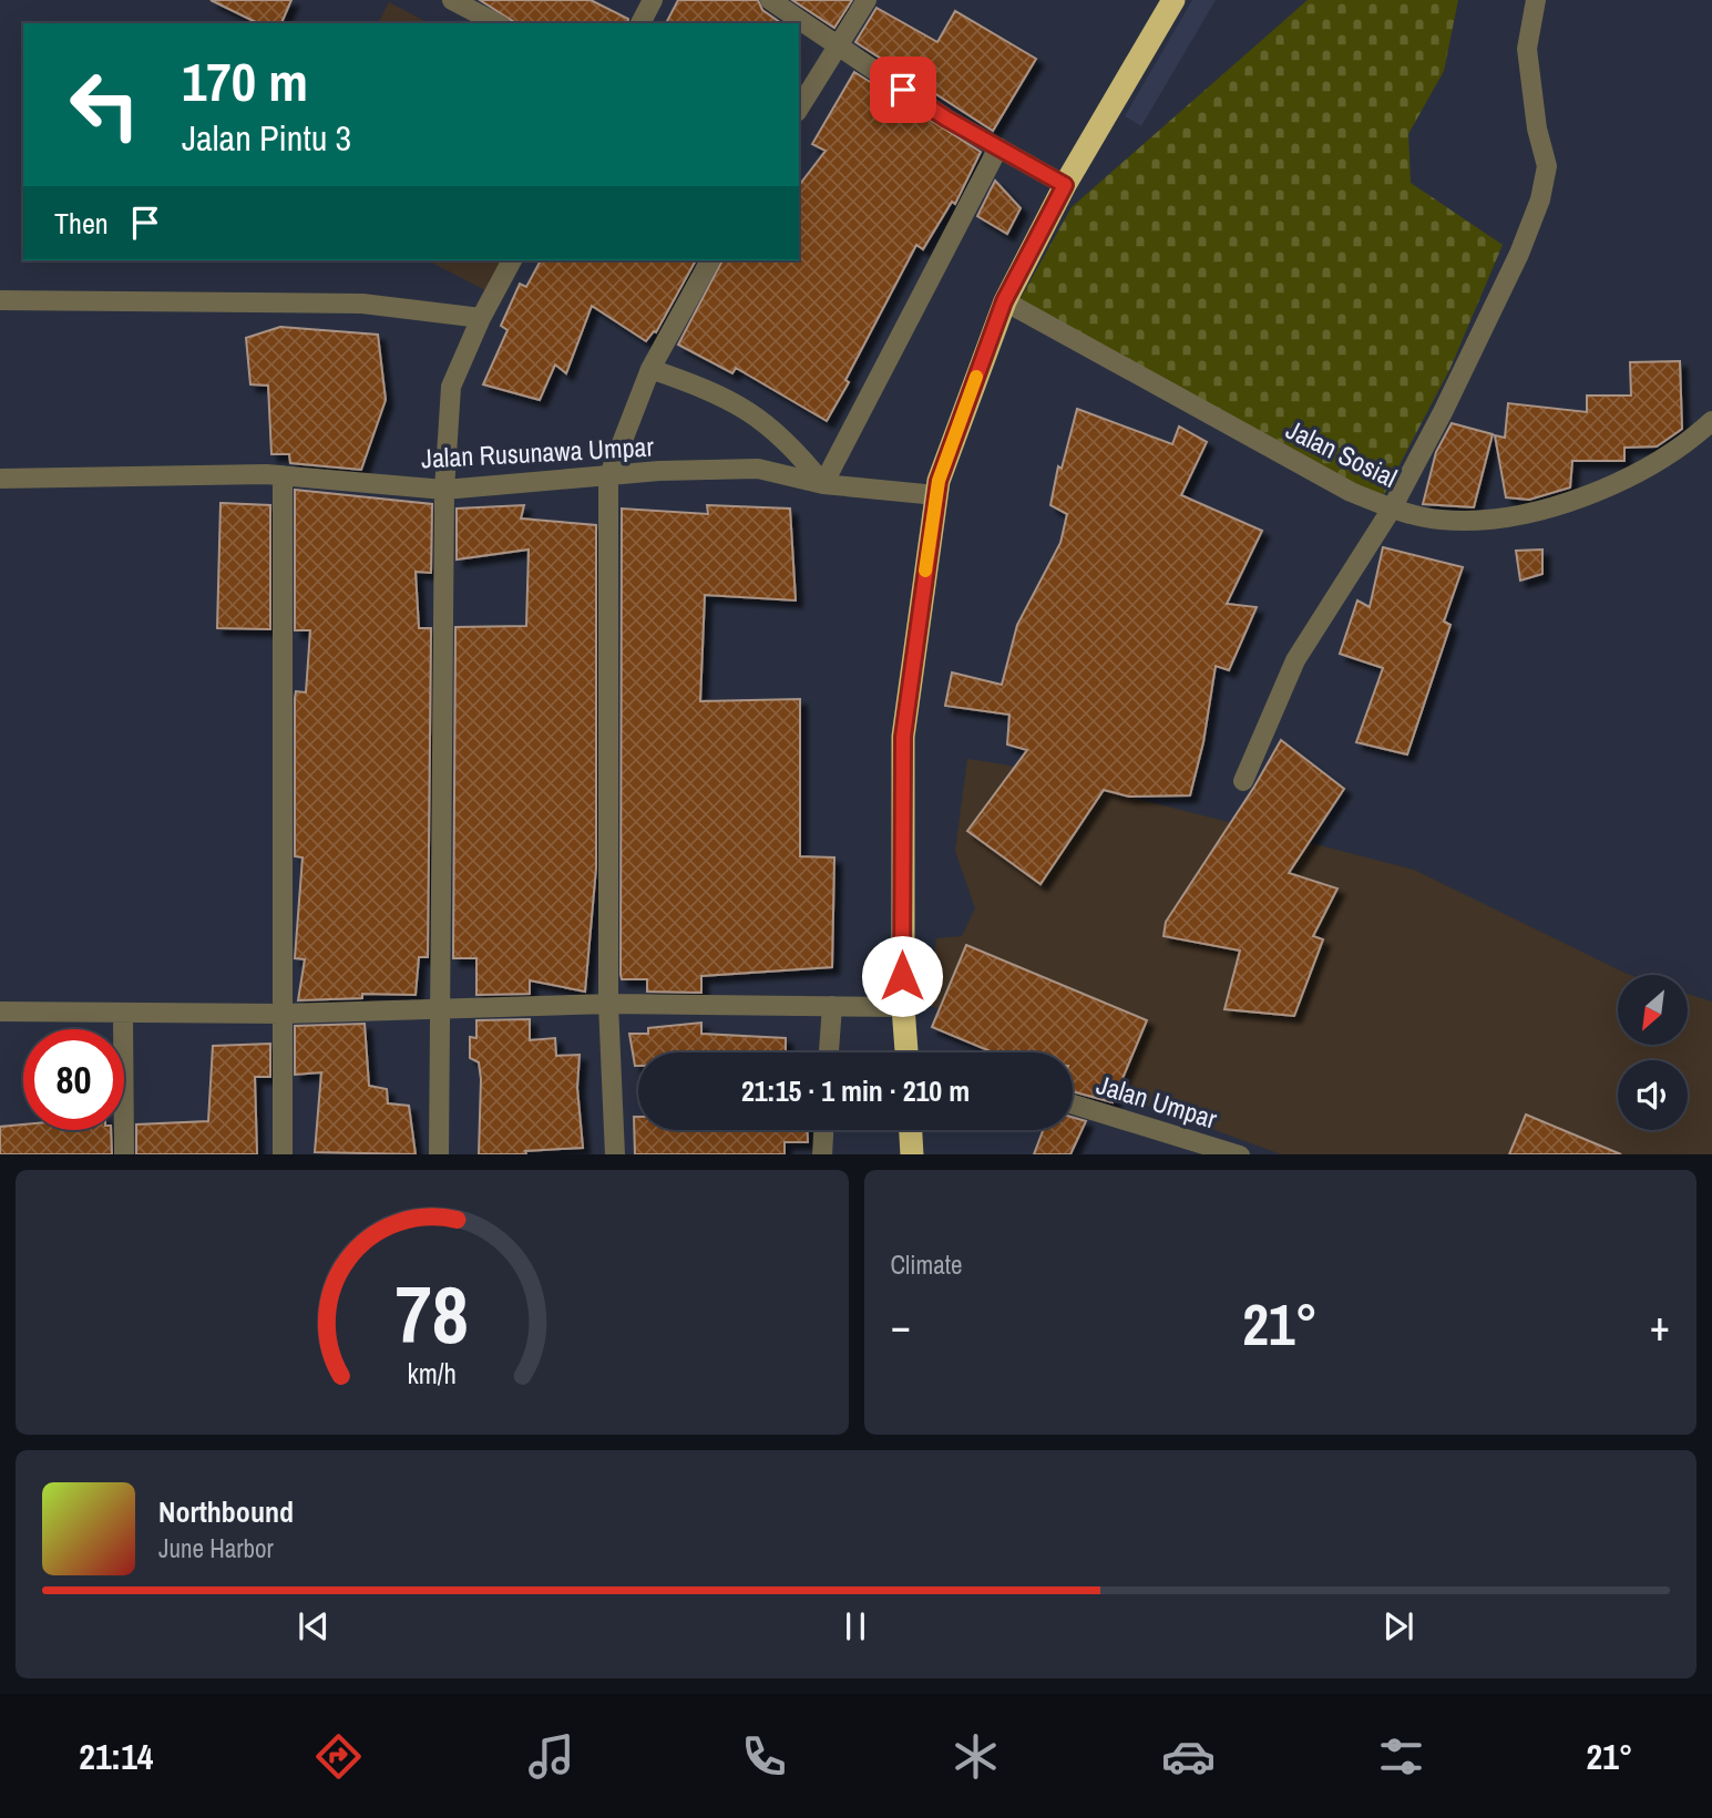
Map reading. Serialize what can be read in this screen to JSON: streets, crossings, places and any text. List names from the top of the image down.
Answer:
{
  "streets": {
    "street": ["Jalan Rusunawa Umpar", "Jalan Sosial", "Jalan Umpar"]
  },
  "north": "bottom left",
  "page": {
    "turn": ["170 m", "Jalan Pintu 3"],
    "then": "Then",
    "limit": "80",
    "trip": "21:15 · 1 min · 210 m",
    "tile": "Climate",
    "heat": ["−", "21°", "+"],
    "song": ["Northbound", "June Harbor"],
    "tabs": ["21:14", "21°"],
    "gauge": ["78", "km/h"]
  }
}
